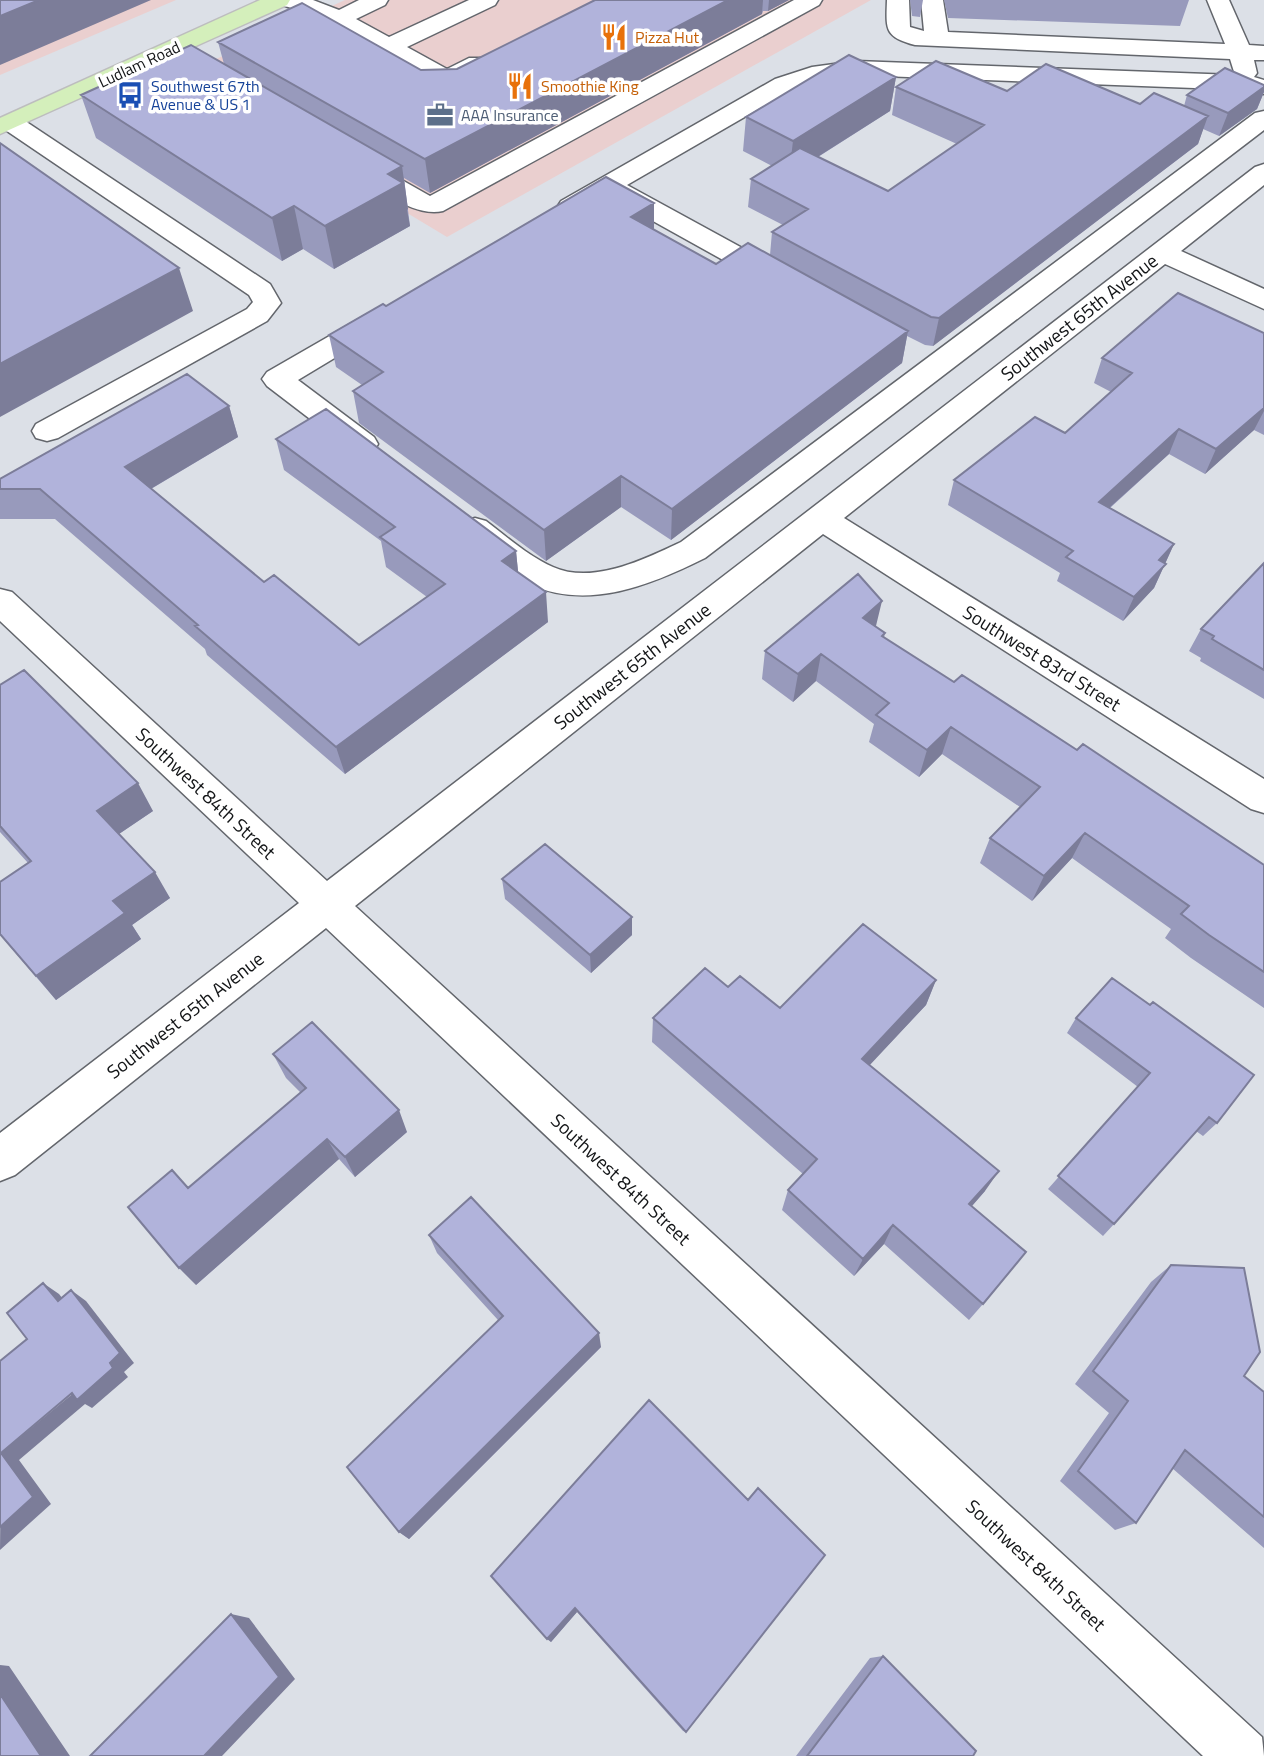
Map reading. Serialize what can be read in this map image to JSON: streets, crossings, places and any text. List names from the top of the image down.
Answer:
{
  "streets": {
    "main road": ["Ludlam Road"],
    "street": ["Southwest 65th Avenue", "Southwest 83rd Street", "Southwest 84th Street"]
  },
  "crossings": [
    ["Southwest 65th Avenue", "Southwest 83rd Street"],
    ["Southwest 65th Avenue", "Southwest 84th Street"]
  ],
  "places": {
    "restaurant": ["Pizza Hut", "Smoothie King"],
    "bus stop": ["Southwest 67th Avenue & US 1"],
    "office": ["AAA Insurance"]
  }
}
